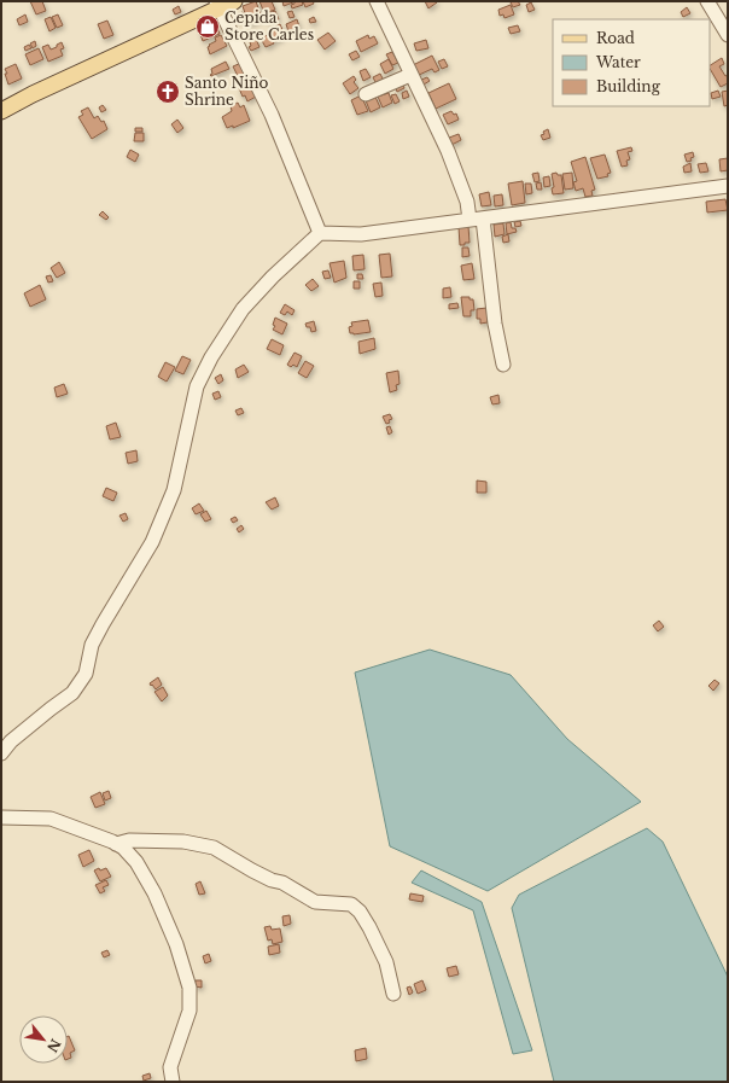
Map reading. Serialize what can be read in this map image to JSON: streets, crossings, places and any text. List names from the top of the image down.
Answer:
{
  "places": {
    "shop": ["Cepida Store Carles"],
    "church": ["Santo Niño Shrine"]
  },
  "legend": ["Road", "Water", "Building"],
  "north": "bottom right"
}
